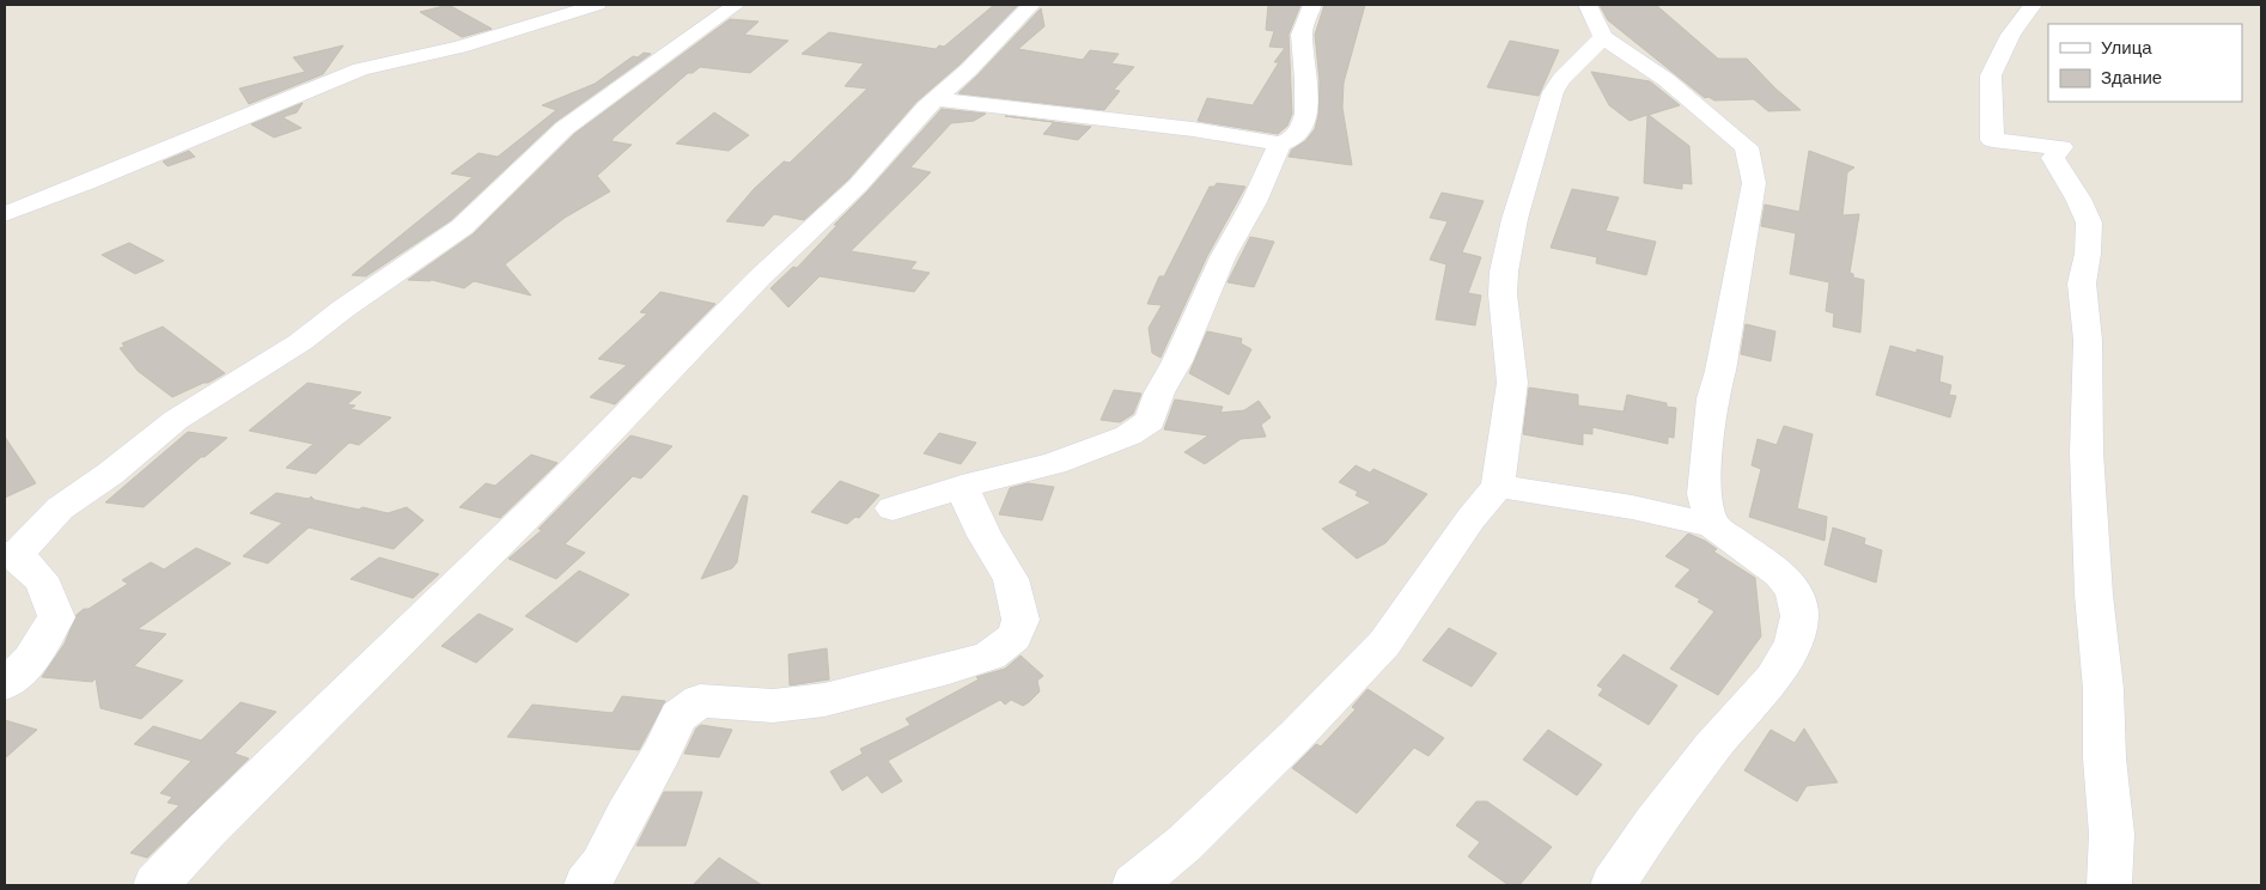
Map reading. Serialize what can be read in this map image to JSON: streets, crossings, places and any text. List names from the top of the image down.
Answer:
{
  "legend": ["Улица", "Здание"]
}
